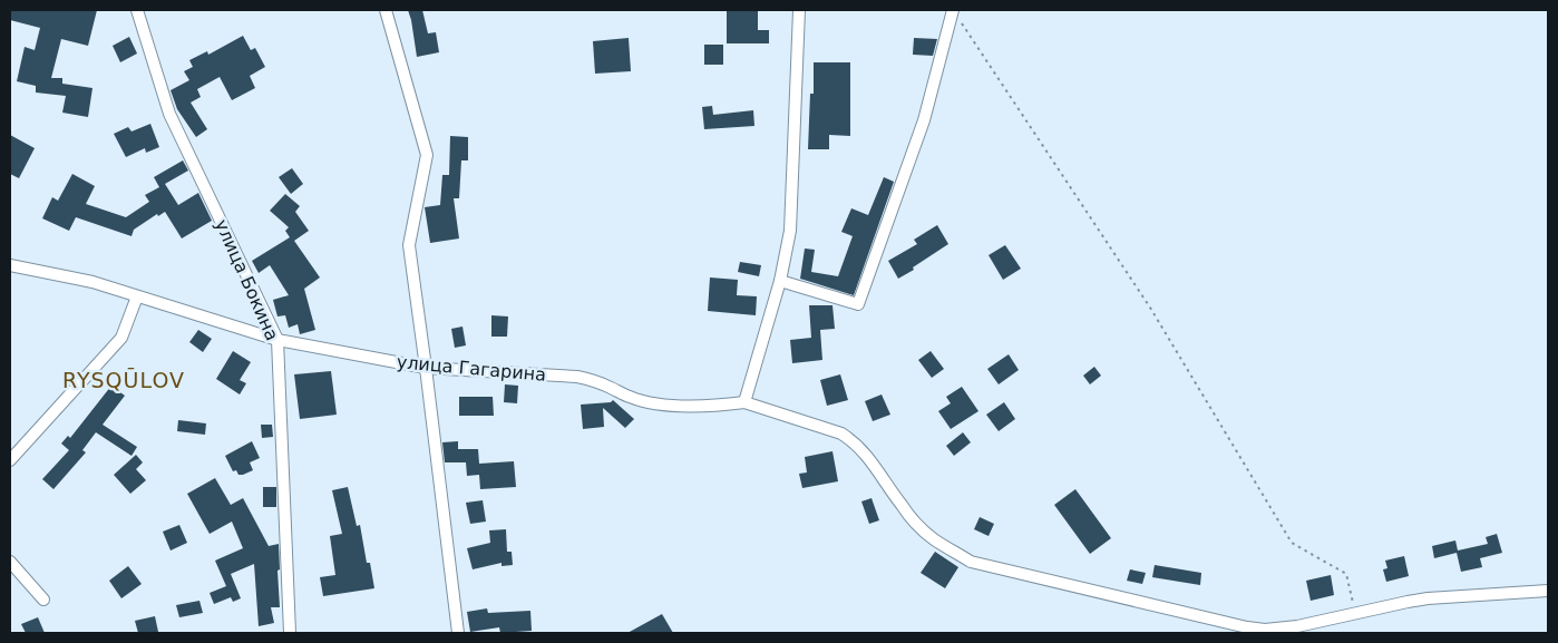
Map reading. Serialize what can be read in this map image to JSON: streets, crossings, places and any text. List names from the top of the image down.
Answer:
{
  "streets": {
    "street": ["улица Бокина", "улица Гагарина"]
  },
  "crossings": [
    ["улица Бокина", "улица Гагарина"]
  ],
  "districts": ["RYSQŪLOV"]
}
